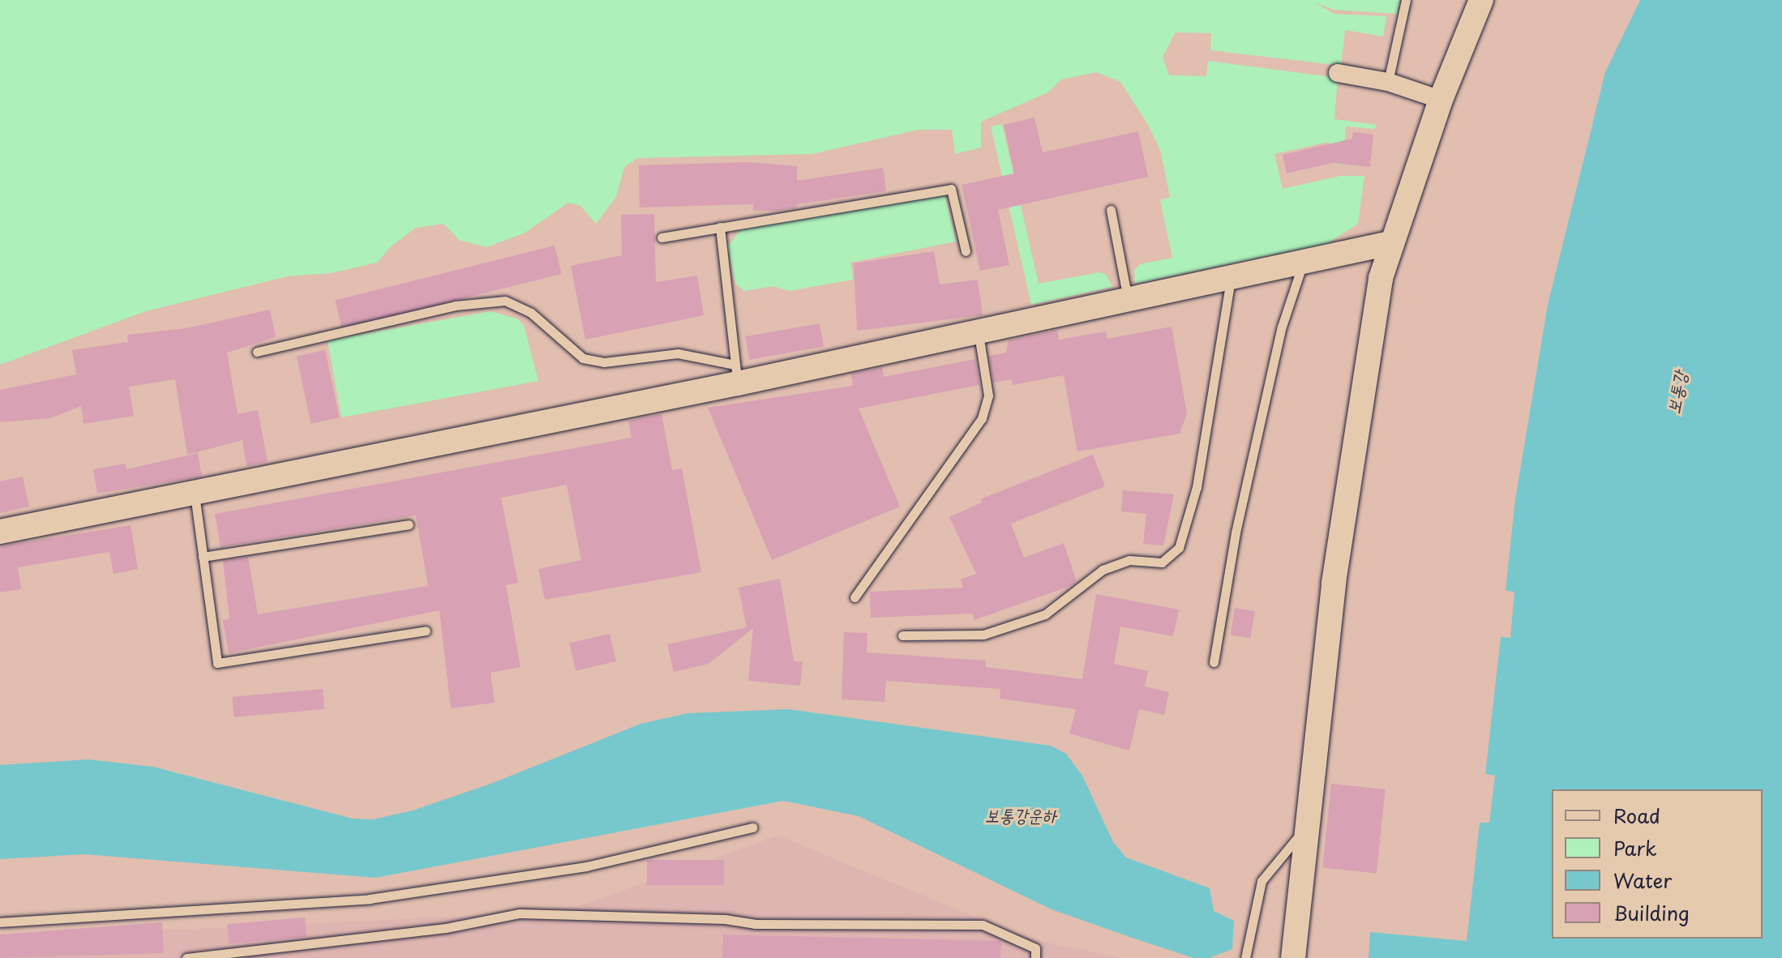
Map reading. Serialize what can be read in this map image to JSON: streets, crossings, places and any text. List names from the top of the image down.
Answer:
{
  "water": ["보통강", "보통강운하"],
  "legend": [
    "Road",
    "Park",
    "Water",
    "Building"
  ]
}
